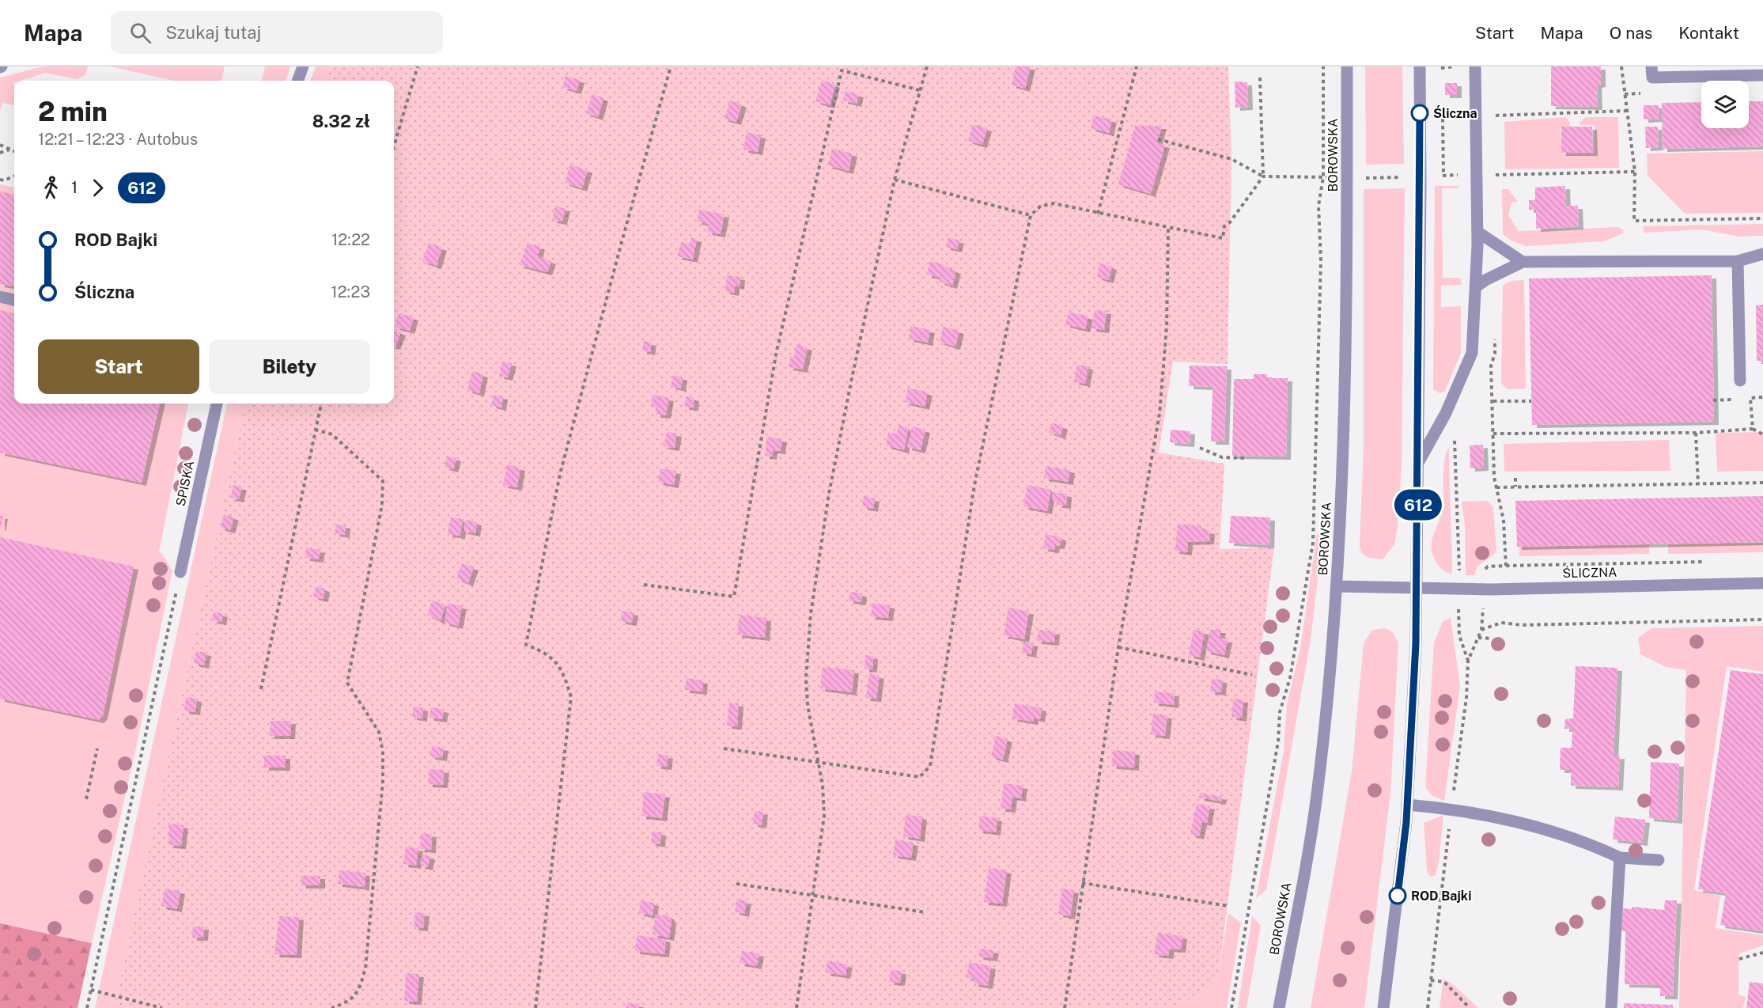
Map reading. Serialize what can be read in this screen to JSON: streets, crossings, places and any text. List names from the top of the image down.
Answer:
{
  "streets": {
    "street": ["BOROWSKA", "SPISKA", "ŚLICZNA"]
  },
  "crossings": [
    ["BOROWSKA", "ŚLICZNA"]
  ],
  "places": ["Śliczna", "ROD Bajki"],
  "lines": ["bus line 612"],
  "page": {
    "header": "Mapa",
    "search": "Szukaj tutaj",
    "nav": [
      "Start",
      "Mapa",
      "O nas",
      "Kontakt"
    ],
    "on_map": "612",
    "heading": ["2 min", "12:21 – 12:23 · Autobus", "8.32 zł"],
    "legs": ["1", "612"],
    "list": [
      {
        "name": "ROD Bajki",
        "value": "12:22"
      },
      {
        "name": "Śliczna",
        "value": "12:23"
      }
    ],
    "buttons": ["Start", "Bilety"]
  }
}
